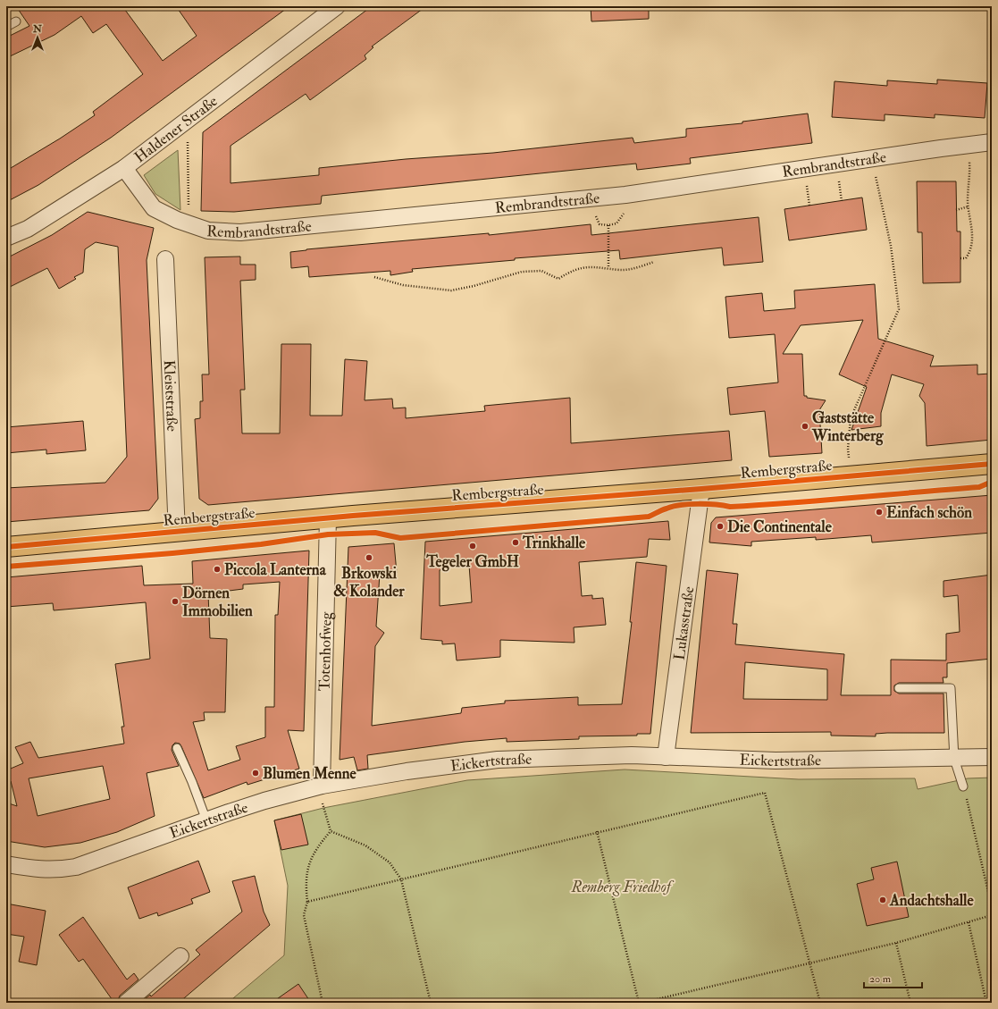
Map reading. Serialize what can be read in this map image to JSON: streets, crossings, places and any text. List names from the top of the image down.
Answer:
{
  "streets": {
    "main road": ["Rembergstraße"],
    "street": [
      "Haldener Straße",
      "Rembrandtstraße",
      "Kleiststraße",
      "Lukasstraße",
      "Totenhofweg",
      "Eickertstraße"
    ]
  },
  "crossings": [
    ["Haldener Straße", "Rembrandtstraße"],
    ["Kleiststraße", "Rembergstraße"],
    ["Rembergstraße", "Lukasstraße"],
    ["Rembergstraße", "Totenhofweg"],
    ["Lukasstraße", "Eickertstraße"],
    ["Totenhofweg", "Eickertstraße"]
  ],
  "parks": ["Remberg Friedhof"],
  "places": [
    "Gaststätte Winterberg",
    "Einfach schön",
    "Die Continentale",
    "Trinkhalle",
    "Tegeler GmbH",
    "Brkowski & Kolander",
    "Piccola Lanterna",
    "Dörnen Immobilien",
    "Blumen Menne",
    "Andachtshalle"
  ],
  "scale_bar": "20 m",
  "north": "top"
}
